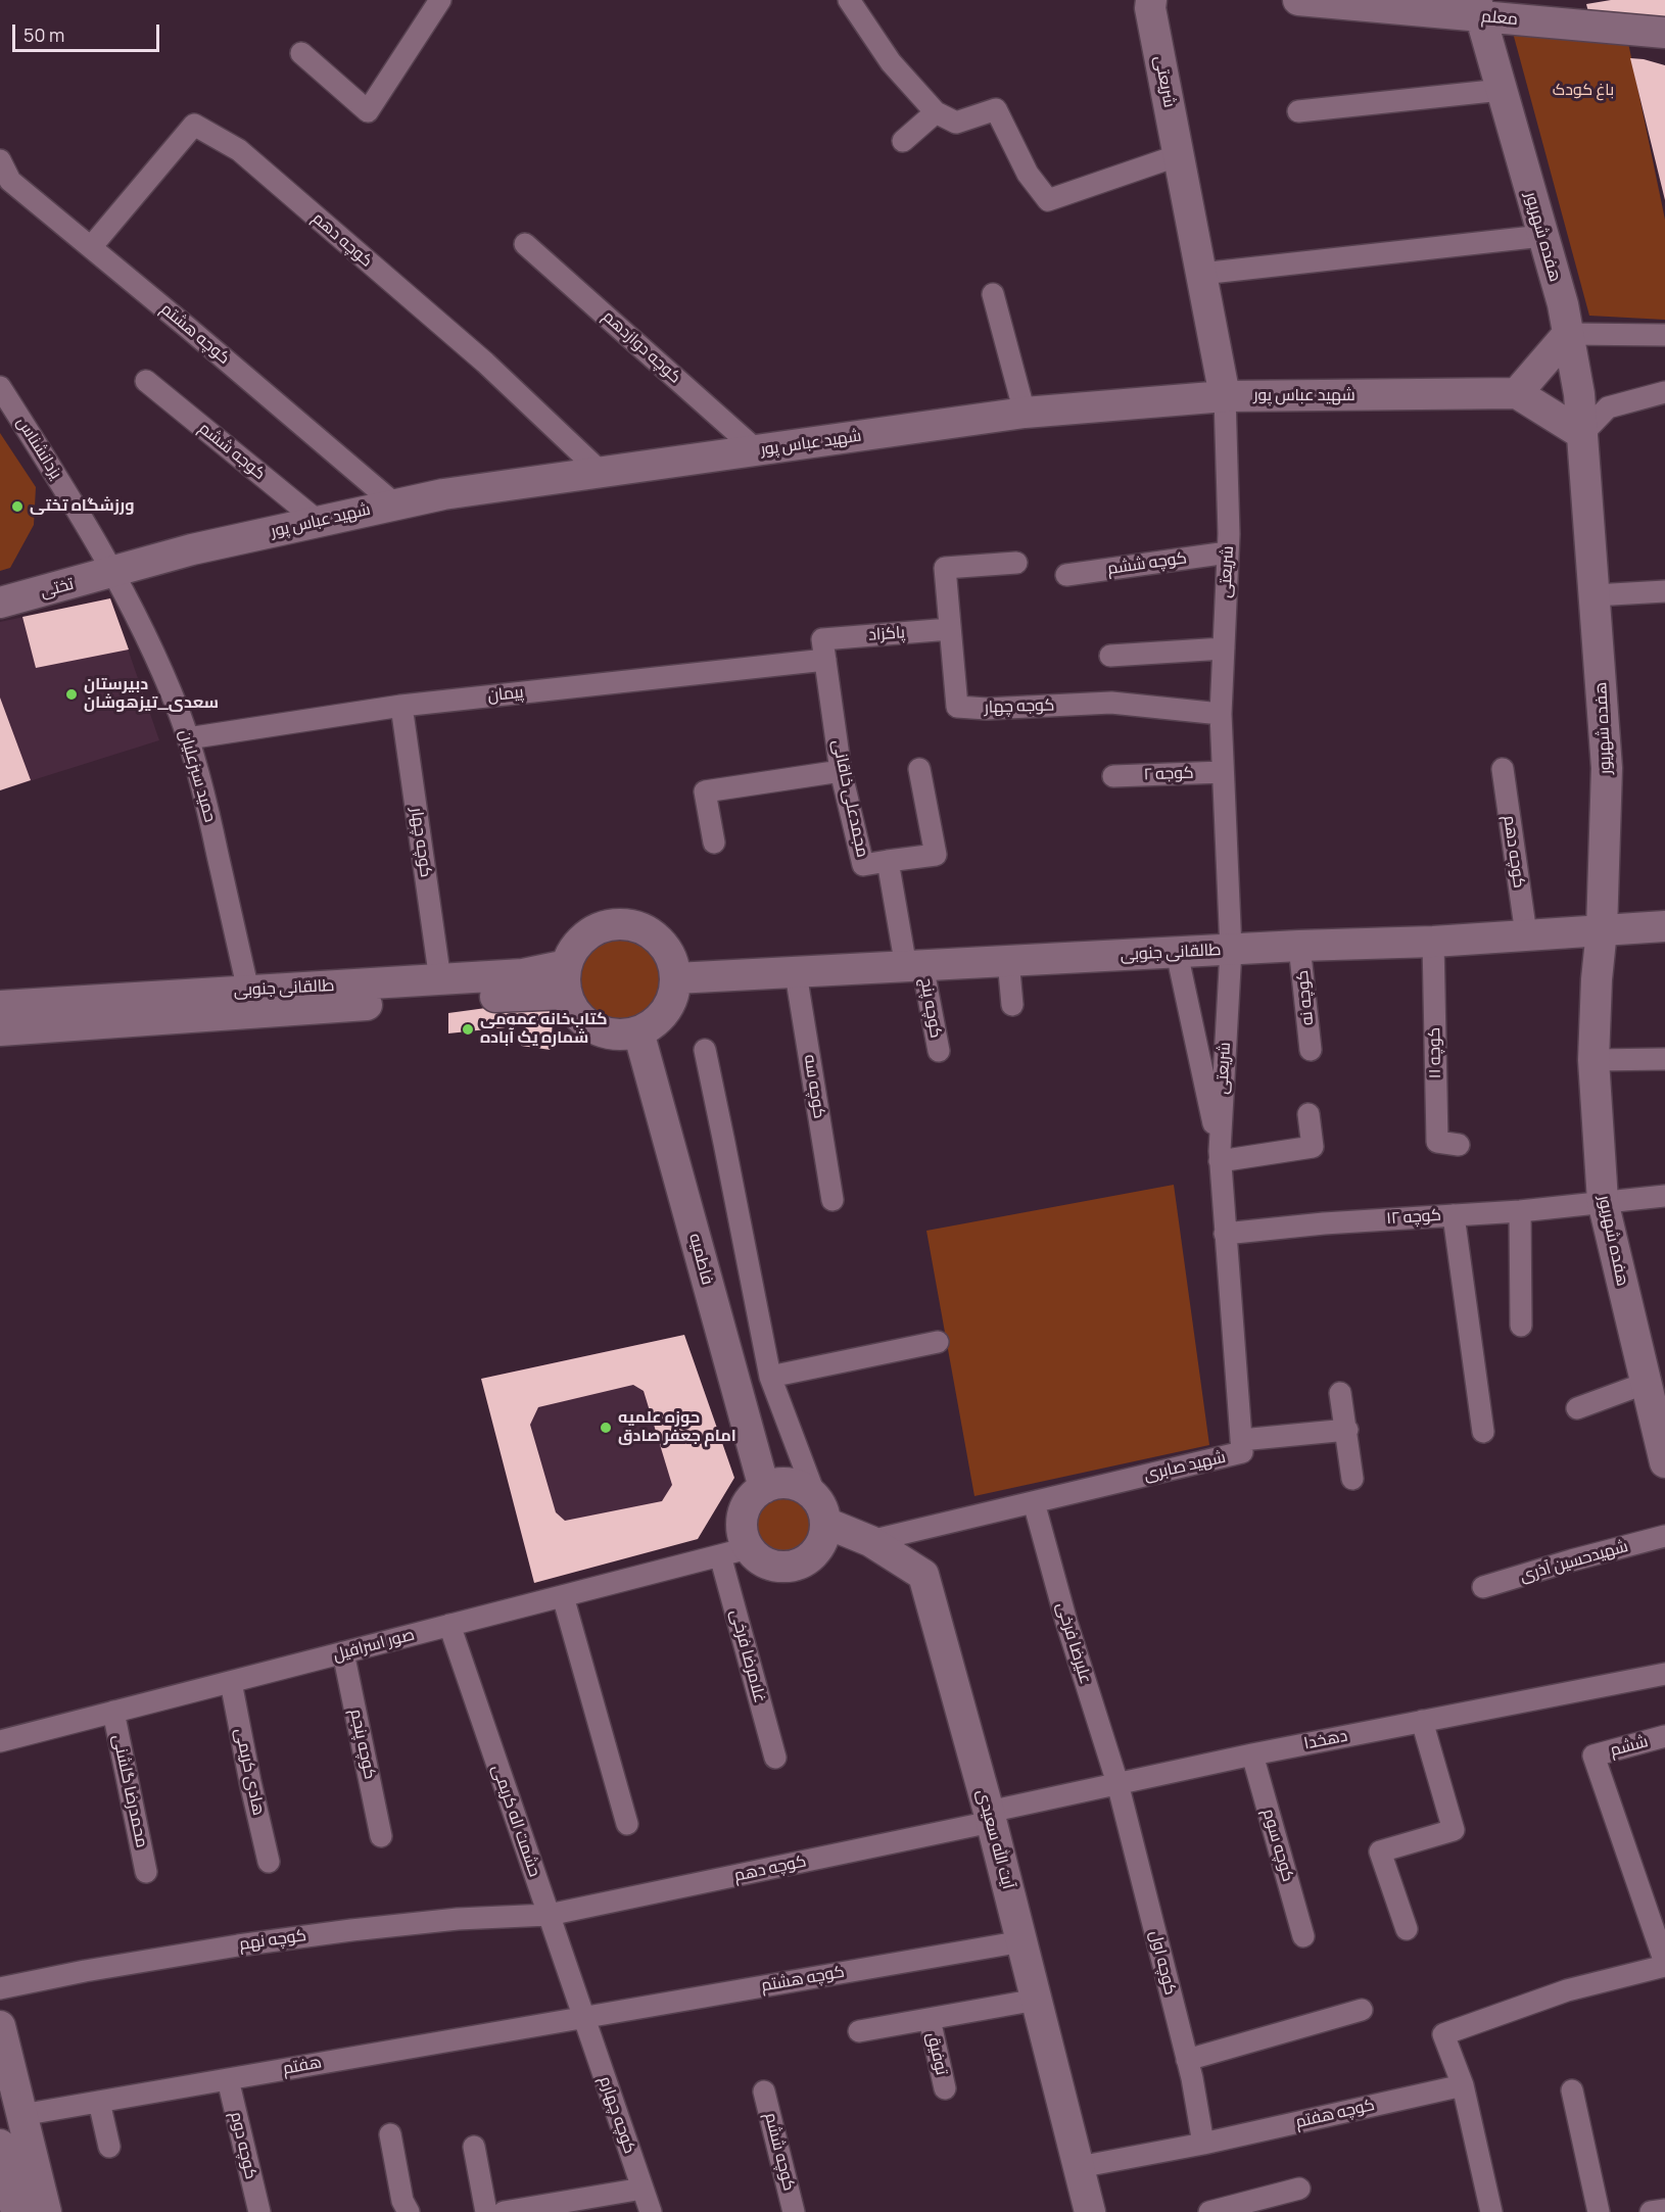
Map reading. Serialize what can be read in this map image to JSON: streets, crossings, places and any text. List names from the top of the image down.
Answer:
{
  "streets": {
    "main road": [
      "معلم",
      "شریعتی",
      "هفده شهریور",
      "شهید عباس پور",
      "تختی",
      "طالقانی جنوبی",
      "فاطمیه",
      "آیت الله سعیدی"
    ],
    "street": [
      "کوچه دهم",
      "کوچه هشتم",
      "کوچه دوازدهم",
      "یزدانشناس",
      "کوجه ششم",
      "کوچه ششم",
      "پاکزاد",
      "پیمان",
      "کوجه چهار",
      "کوجه ۲",
      "حمید سبزعلیان",
      "مجمدعلی خاقانی",
      "کوچه چهار",
      "کوچه نه",
      "کوچه پنج",
      "کوچه ۱۱",
      "کوچه سه",
      "کوچه ۱۲",
      "شهید صابری",
      "شهیدحسین آذری",
      "علیرضا فرخی",
      "صور اسرافیل",
      "غلامرضا فرخی",
      "دهخدا",
      "کوچه پنجم",
      "ششم",
      "هادی کریمی",
      "محمدرضا گلشنی",
      "حشمت اله کریمی",
      "کوچه سوم",
      "کوچه نهم",
      "کوچه اول",
      "توفیق",
      "هفتم",
      "کوچه هفتم",
      "کوچه چهارم",
      "کوچه دوم"
    ]
  },
  "crossings": [
    ["معلم", "هفده شهریور"],
    ["شریعتی", "شهید عباس پور"],
    ["شریعتی", "کوچه ششم"],
    ["شریعتی", "کوجه چهار"],
    ["شریعتی", "کوجه ۲"],
    ["شریعتی", "طالقانی جنوبی"],
    ["شریعتی", "شهید صابری"],
    ["هفده شهریور", "طالقانی جنوبی"],
    ["هفده شهریور", "کوچه ۱۲"],
    ["کوچه دهم", "کوچه هشتم"],
    ["کوچه دهم", "شهید عباس پور"],
    ["کوچه دهم", "طالقانی جنوبی"],
    ["کوچه دهم", "دهخدا"],
    ["کوچه دهم", "حشمت اله کریمی"],
    ["کوچه دهم", "آیت الله سعیدی"],
    ["کوچه دهم", "کوچه نهم"],
    ["کوچه هشتم", "شهید عباس پور"],
    ["کوچه هشتم", "حشمت اله کریمی"],
    ["کوچه هشتم", "آیت الله سعیدی"],
    ["کوچه هشتم", "هفتم"],
    ["کوچه هشتم", "کوچه چهارم"],
    ["کوچه دوازدهم", "شهید عباس پور"],
    ["شهید عباس پور", "یزدانشناس"],
    ["شهید عباس پور", "کوجه ششم"],
    ["شهید عباس پور", "تختی"],
    ["شهید عباس پور", "حمید سبزعلیان"],
    ["یزدانشناس", "تختی"],
    ["یزدانشناس", "حمید سبزعلیان"],
    ["تختی", "حمید سبزعلیان"],
    ["پاکزاد", "پیمان"],
    ["پاکزاد", "کوجه چهار"],
    ["پاکزاد", "مجمدعلی خاقانی"],
    ["پیمان", "حمید سبزعلیان"],
    ["پیمان", "مجمدعلی خاقانی"],
    ["پیمان", "کوچه چهار"],
    ["حمید سبزعلیان", "طالقانی جنوبی"],
    ["مجمدعلی خاقانی", "طالقانی جنوبی"],
    ["مجمدعلی خاقانی", "کوچه پنج"],
    ["کوچه چهار", "طالقانی جنوبی"],
    ["طالقانی جنوبی", "کوچه نه"],
    ["طالقانی جنوبی", "کوچه پنج"],
    ["طالقانی جنوبی", "کوچه ۱۱"],
    ["طالقانی جنوبی", "کوچه سه"],
    ["طالقانی جنوبی", "فاطمیه"],
    ["کوچه ۱۲", "شهید صابری"],
    ["فاطمیه", "صور اسرافیل"],
    ["فاطمیه", "غلامرضا فرخی"],
    ["فاطمیه", "آیت الله سعیدی"],
    ["شهید صابری", "علیرضا فرخی"],
    ["شهید صابری", "آیت الله سعیدی"],
    ["علیرضا فرخی", "دهخدا"],
    ["علیرضا فرخی", "کوچه اول"],
    ["صور اسرافیل", "غلامرضا فرخی"],
    ["صور اسرافیل", "کوچه پنجم"],
    ["صور اسرافیل", "هادی کریمی"],
    ["صور اسرافیل", "محمدرضا گلشنی"],
    ["صور اسرافیل", "حشمت اله کریمی"],
    ["صور اسرافیل", "آیت الله سعیدی"],
    ["غلامرضا فرخی", "آیت الله سعیدی"],
    ["دهخدا", "آیت الله سعیدی"],
    ["دهخدا", "کوچه سوم"],
    ["دهخدا", "کوچه اول"],
    ["حشمت اله کریمی", "کوچه نهم"],
    ["حشمت اله کریمی", "هفتم"],
    ["حشمت اله کریمی", "کوچه چهارم"],
    ["آیت الله سعیدی", "کوچه هفتم"],
    ["کوچه اول", "کوچه هفتم"],
    ["هفتم", "کوچه چهارم"],
    ["هفتم", "کوچه دوم"]
  ],
  "parks": ["باغ کودک"],
  "places": [
    "ورزشگاه تختی",
    "دبیرستان سعدی_تیزهوشان",
    "کتاب‌خانه عمومی شماره یک آباده",
    "حوزه علمیه امام جعفر صادق"
  ],
  "scale_bar": "50 m"
}
